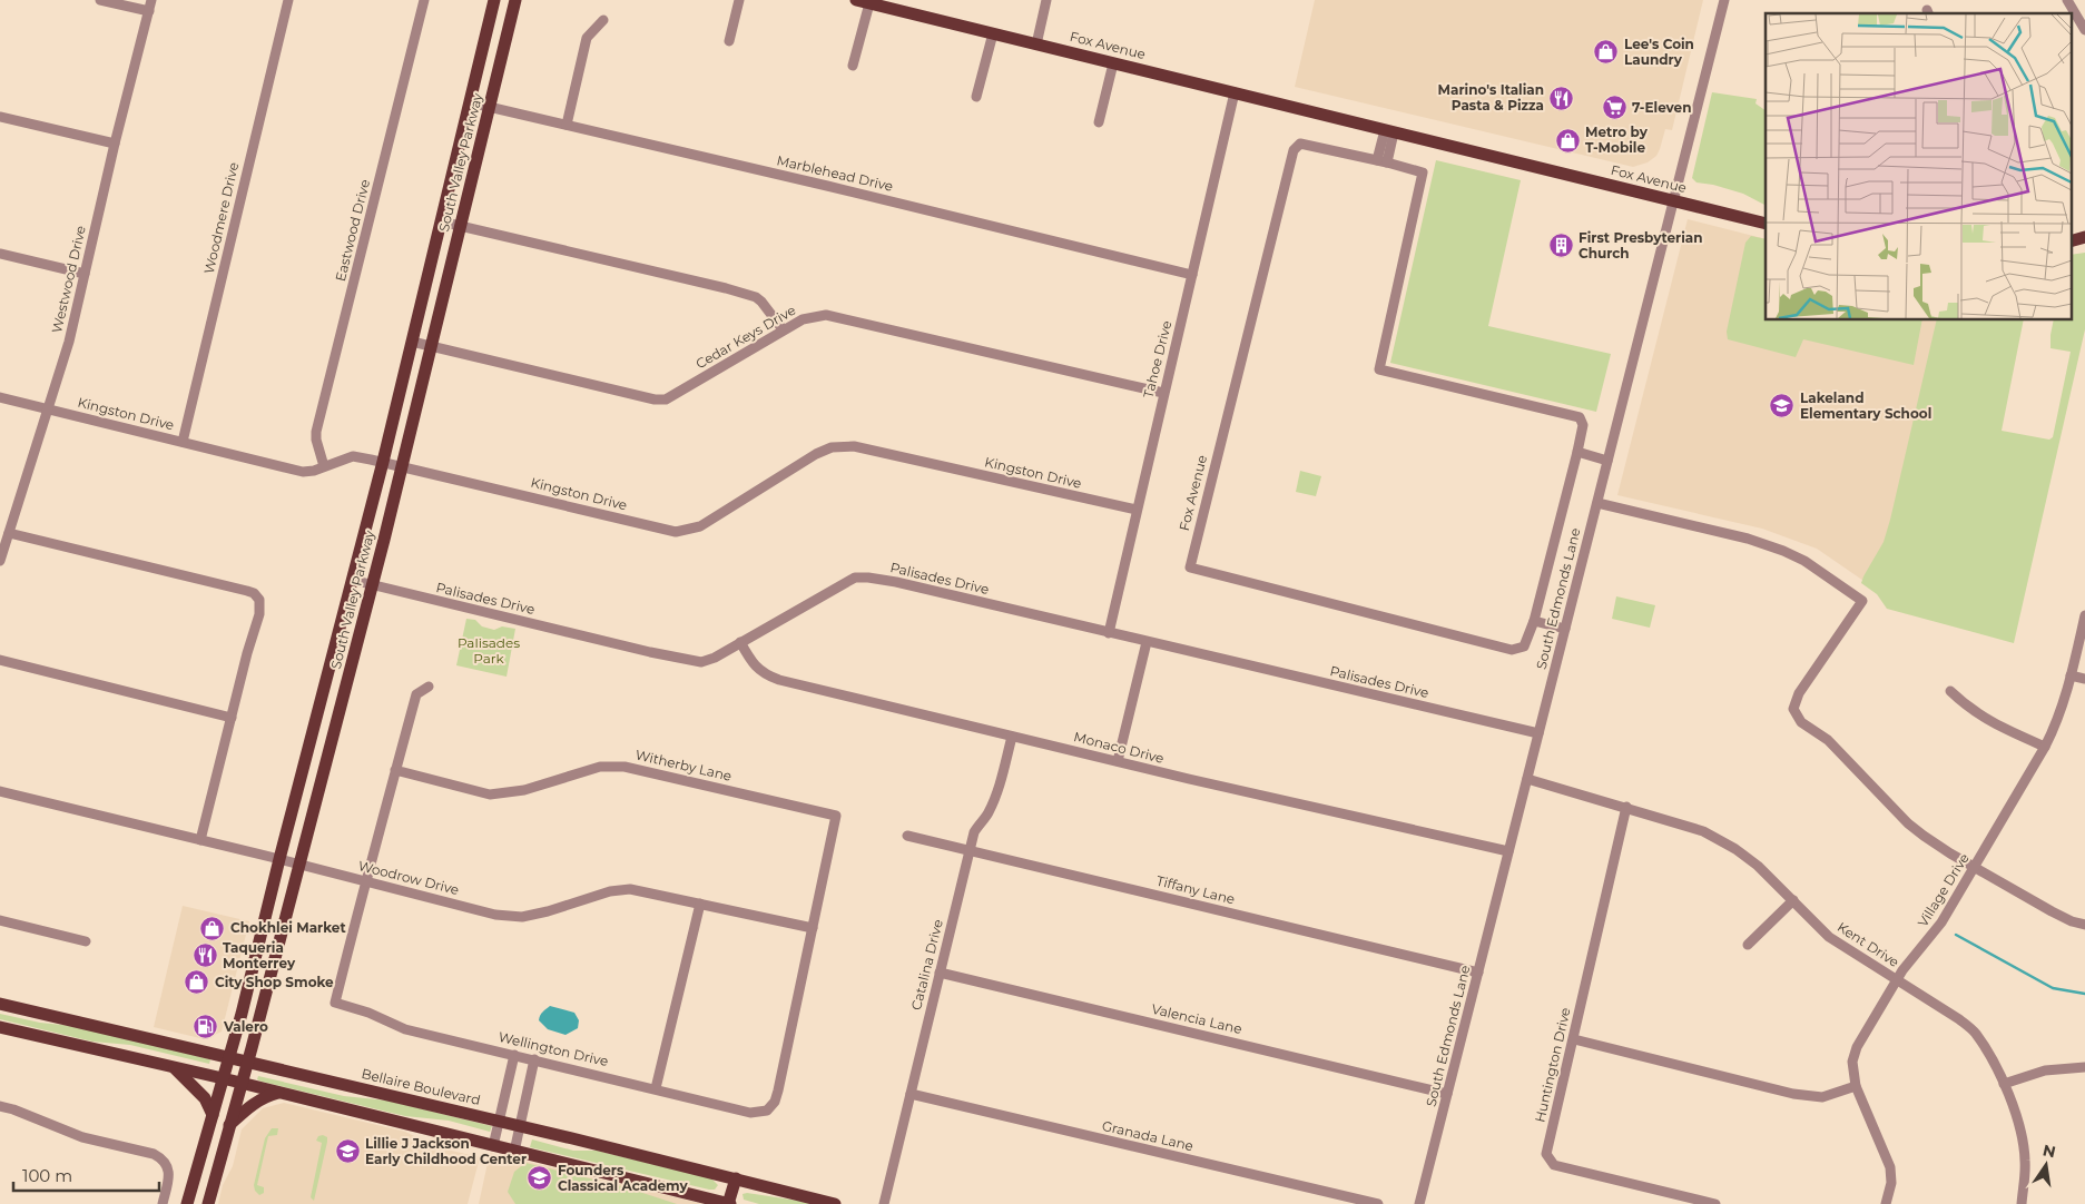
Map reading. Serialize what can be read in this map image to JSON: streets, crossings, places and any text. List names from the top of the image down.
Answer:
{
  "streets": {
    "main road": ["Fox Avenue", "South Valley Parkway", "Bellaire Boulevard"],
    "street": [
      "Marblehead Drive",
      "Woodmere Drive",
      "Eastwood Drive",
      "Westwood Drive",
      "Cedar Keys Drive",
      "Tahoe Drive",
      "Kingston Drive",
      "Palisades Drive",
      "South Edmonds Lane",
      "Monaco Drive",
      "Witherby Lane",
      "Woodrow Drive",
      "Tiffany Lane",
      "Village Drive",
      "Kent Drive",
      "Catalina Drive",
      "Valencia Lane",
      "Wellington Drive",
      "Huntington Drive",
      "Granada Lane"
    ]
  },
  "crossings": [
    ["Fox Avenue", "Tahoe Drive"],
    ["Fox Avenue", "South Edmonds Lane"],
    ["South Valley Parkway", "Marblehead Drive"],
    ["South Valley Parkway", "Cedar Keys Drive"],
    ["South Valley Parkway", "Kingston Drive"],
    ["South Valley Parkway", "Palisades Drive"],
    ["South Valley Parkway", "Woodrow Drive"],
    ["South Valley Parkway", "Bellaire Boulevard"],
    ["Marblehead Drive", "Tahoe Drive"],
    ["Woodmere Drive", "Kingston Drive"],
    ["Eastwood Drive", "Kingston Drive"],
    ["Westwood Drive", "Kingston Drive"],
    ["Cedar Keys Drive", "Tahoe Drive"],
    ["Tahoe Drive", "Kingston Drive"],
    ["Tahoe Drive", "Palisades Drive"],
    ["Palisades Drive", "South Edmonds Lane"],
    ["Palisades Drive", "Monaco Drive"],
    ["South Edmonds Lane", "Monaco Drive"],
    ["South Edmonds Lane", "Tiffany Lane"],
    ["South Edmonds Lane", "Kent Drive"],
    ["South Edmonds Lane", "Valencia Lane"],
    ["Monaco Drive", "Catalina Drive"],
    ["Witherby Lane", "Woodrow Drive"],
    ["Witherby Lane", "Wellington Drive"],
    ["Woodrow Drive", "Wellington Drive"],
    ["Tiffany Lane", "Catalina Drive"],
    ["Village Drive", "Kent Drive"],
    ["Kent Drive", "Huntington Drive"],
    ["Catalina Drive", "Valencia Lane"],
    ["Catalina Drive", "Granada Lane"]
  ],
  "parks": ["Palisades Park"],
  "places": {
    "shop": [
      "Lee's Coin Laundry",
      "Metro by T-Mobile",
      "Chokhlei Market",
      "City Shop Smoke"
    ],
    "restaurant": ["Marino's Italian Pasta & Pizza", "Taqueria Monterrey"],
    "supermarket": ["7-Eleven"],
    "building": ["First Presbyterian Church"],
    "school or university": ["Lakeland Elementary School", "Lillie J Jackson Early Childhood Center", "Founders Classical Academy"],
    "fuel station": ["Valero"]
  },
  "scale_bar": "100 m",
  "north": "top"
}
